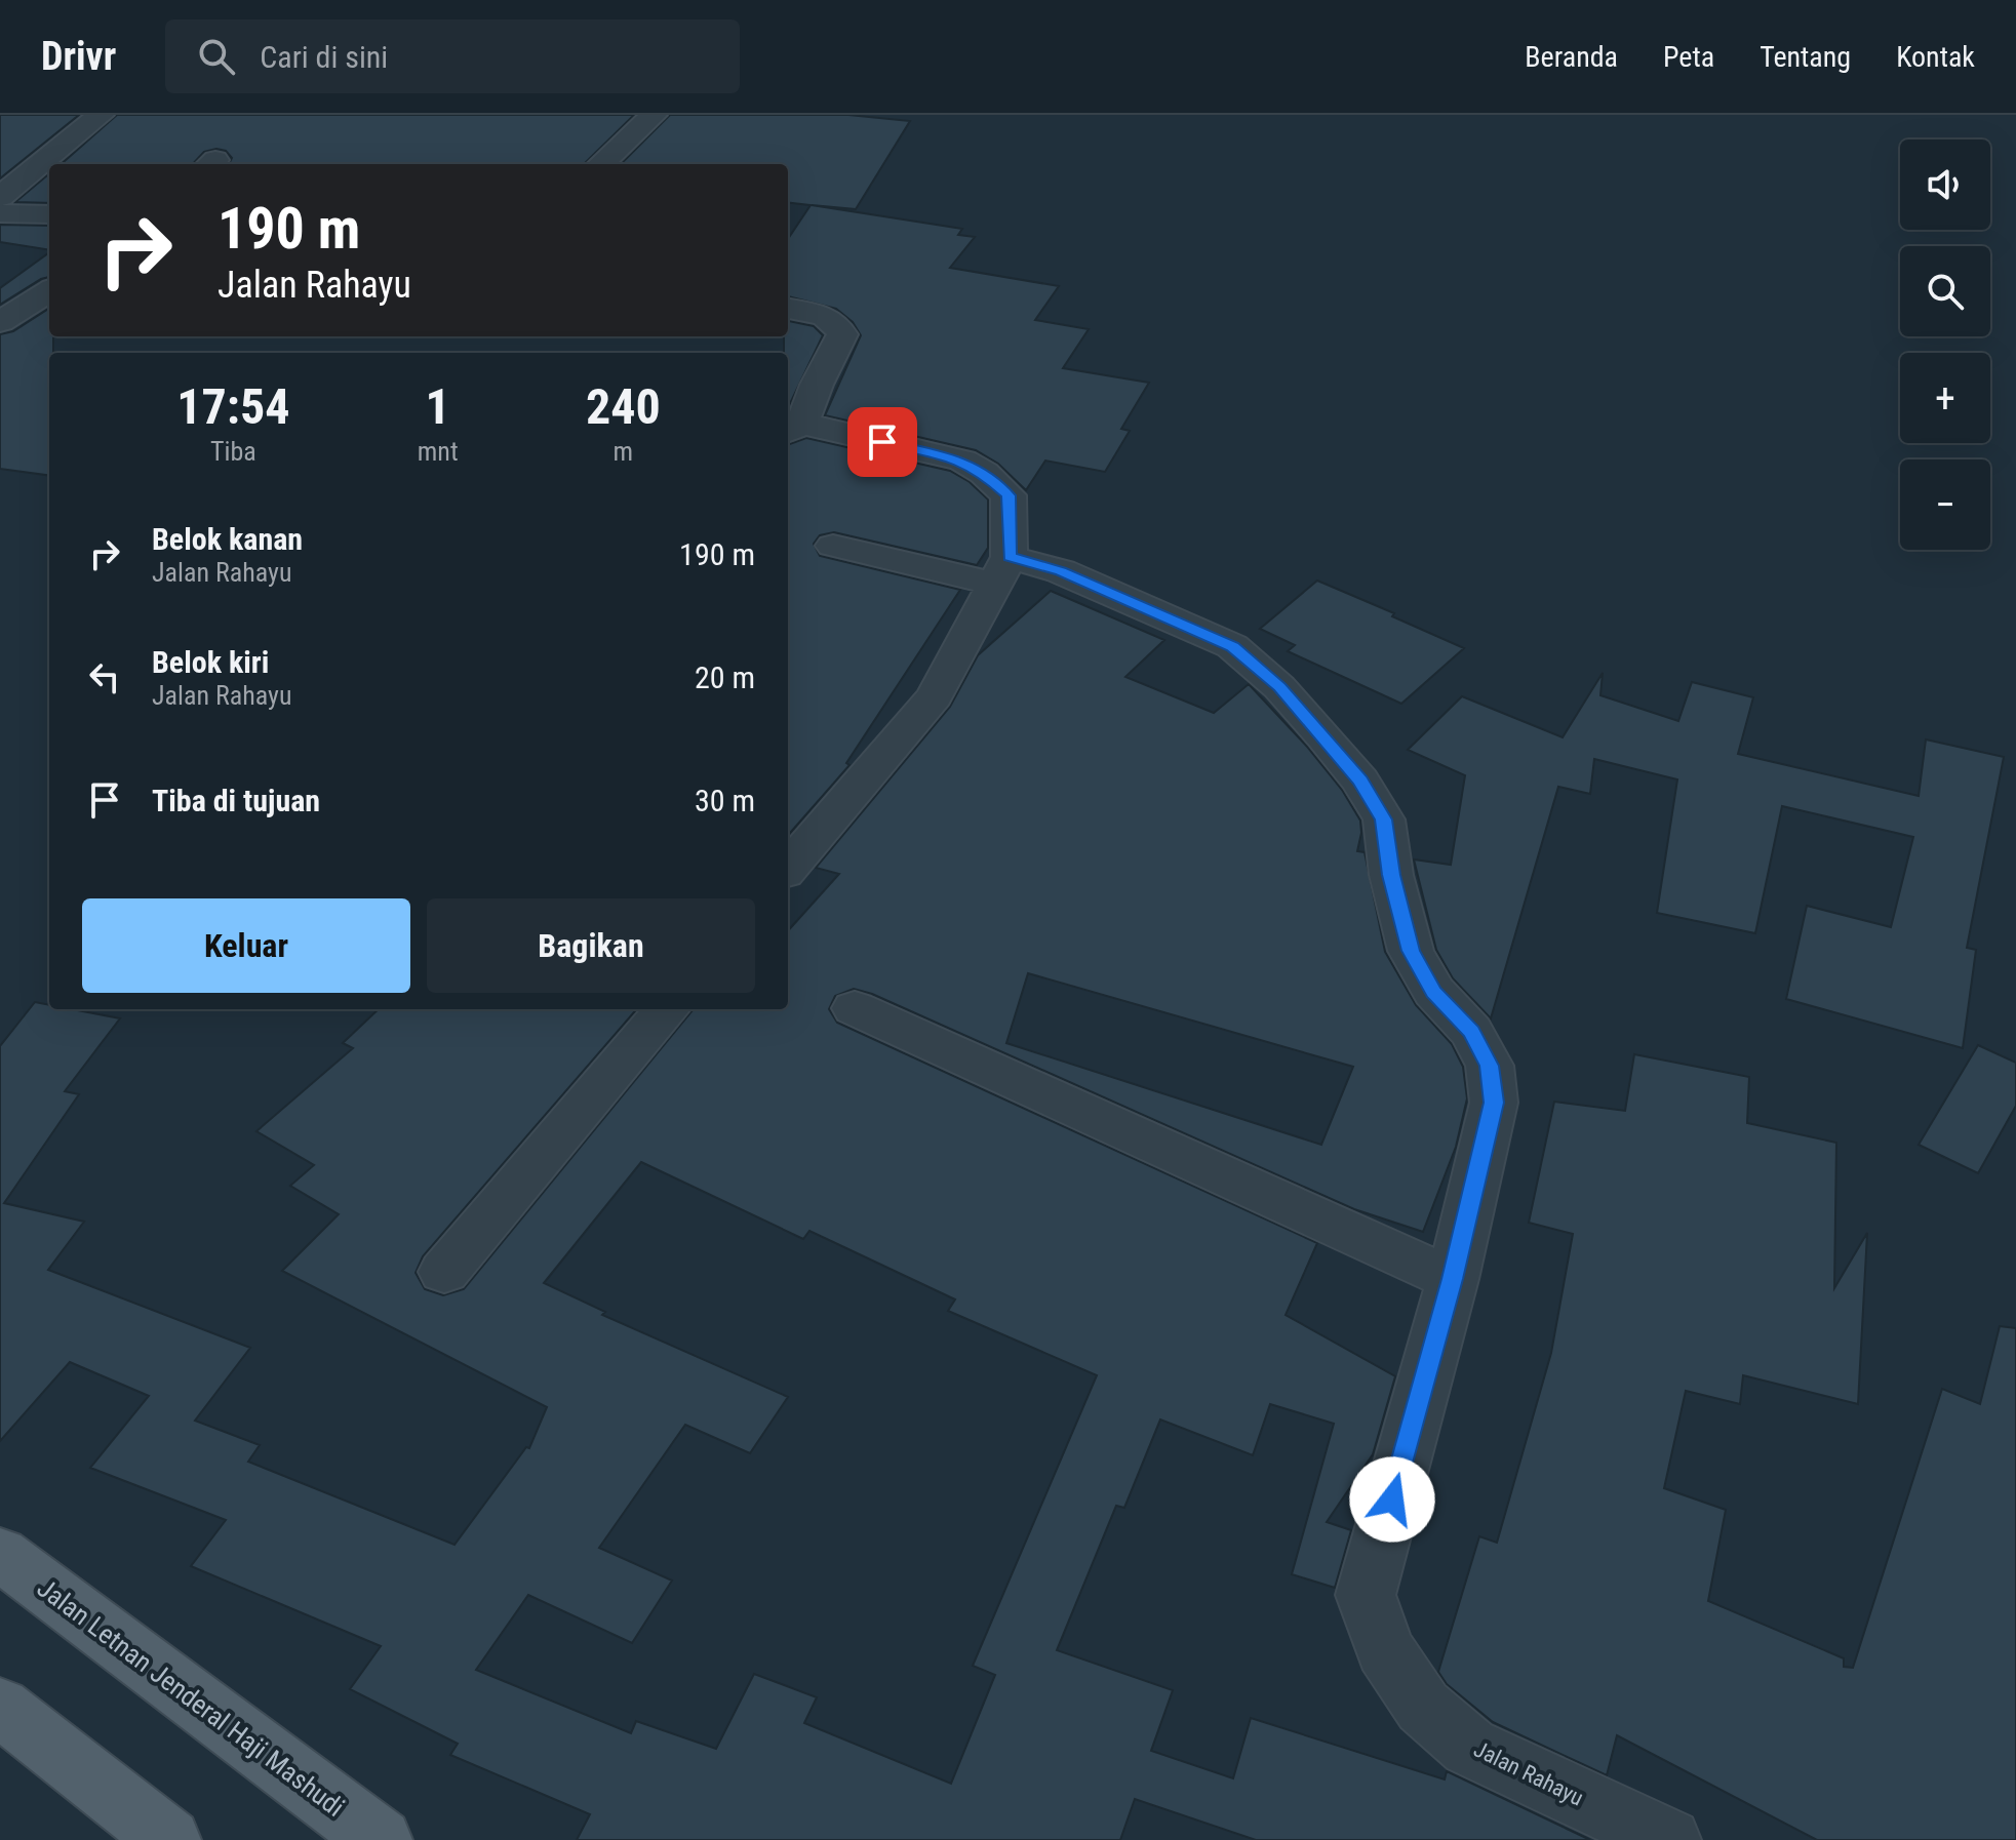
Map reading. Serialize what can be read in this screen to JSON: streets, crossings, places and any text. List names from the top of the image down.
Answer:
{
  "streets": {
    "main road": ["Jalan Letnan Jenderal Haji Mashudi"],
    "street": ["Jalan Rahayu"]
  },
  "page": {
    "header": "Drivr",
    "search": "Cari di sini",
    "nav": [
      "Beranda",
      "Peta",
      "Tentang",
      "Kontak"
    ],
    "map_buttons": ["+", "−"],
    "turn": ["190 m", "Jalan Rahayu"],
    "eta": [
      "17:54",
      "Tiba",
      "1",
      "mnt",
      "240",
      "m"
    ],
    "list": [
      {
        "name": "Belok kanan",
        "note": "Jalan Rahayu",
        "value": "190 m"
      },
      {
        "name": "Belok kiri",
        "note": "Jalan Rahayu",
        "value": "20 m"
      },
      {
        "name": "Tiba di tujuan",
        "value": "30 m"
      }
    ],
    "buttons": ["Keluar", "Bagikan"]
  }
}
